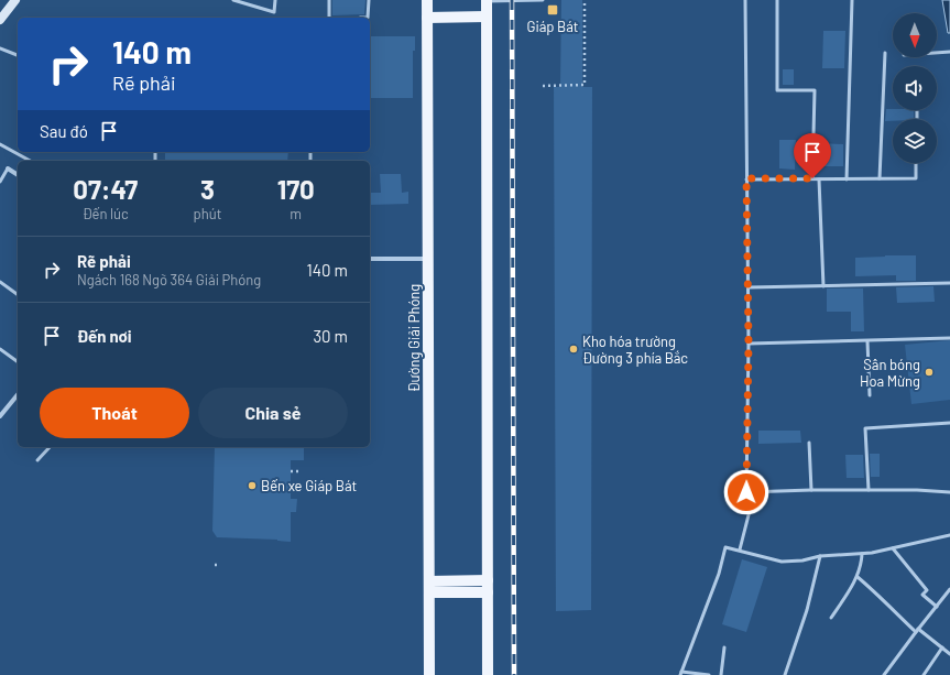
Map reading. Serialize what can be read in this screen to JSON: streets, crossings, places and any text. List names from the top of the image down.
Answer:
{
  "streets": {
    "main road": ["Đường Giải Phóng"]
  },
  "places": {
    "transit": ["Giáp Bát"],
    "other": ["Kho hóa trường Đường 3 phía Bắc", "Sân bóng Hoa Mừng", "Bến xe Giáp Bát"]
  },
  "north": "bottom",
  "page": {
    "turn": ["140 m", "Rẽ phải"],
    "then": "Sau đó",
    "eta": [
      "07:47",
      "Đến lúc",
      "3",
      "phút",
      "170",
      "m"
    ],
    "list": [
      {
        "name": "Rẽ phải",
        "note": "Ngách 168 Ngõ 364 Giải Phóng",
        "value": "140 m"
      },
      {
        "name": "Đến nơi",
        "value": "30 m"
      }
    ],
    "buttons": ["Thoát", "Chia sẻ"]
  }
}
